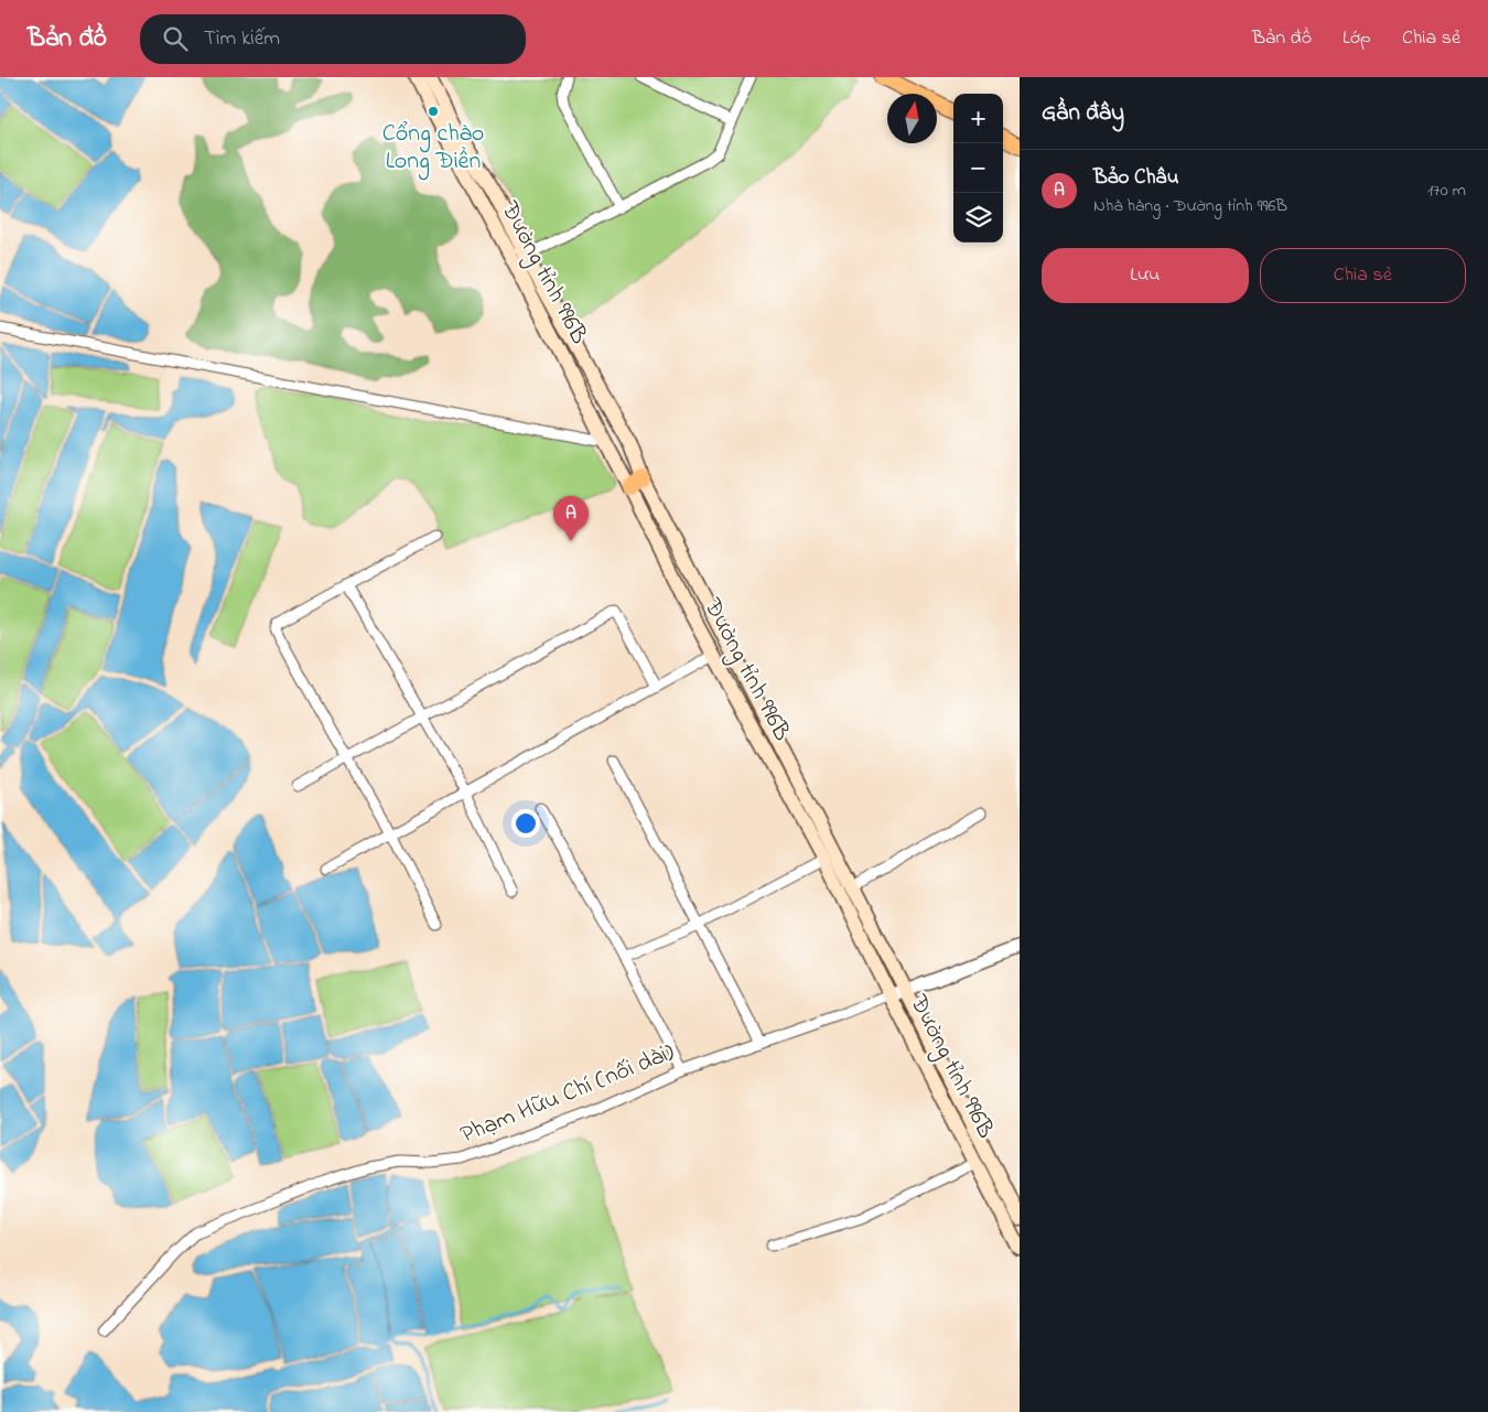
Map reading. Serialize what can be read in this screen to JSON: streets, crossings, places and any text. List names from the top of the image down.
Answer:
{
  "streets": {
    "main road": ["Đường tỉnh 996B"],
    "street": ["Phạm Hữu Chí (nối dài)"]
  },
  "crossings": [
    ["Đường tỉnh 996B", "Phạm Hữu Chí (nối dài)"]
  ],
  "places": ["Cổng chào Long Điền"],
  "north": "top",
  "page": {
    "header": "Bản đồ",
    "search": "Tìm kiếm",
    "nav": ["Bản đồ", "Lớp", "Chia sẻ"],
    "heading": "Gần đây",
    "map_buttons": ["+", "−"],
    "list": [
      {
        "mark": "A",
        "name": "Bảo Châu",
        "note": "Nhà hàng · Đường tỉnh 996B",
        "value": "170 m"
      }
    ],
    "buttons": ["Lưu", "Chia sẻ"],
    "pins": "A"
  }
}
